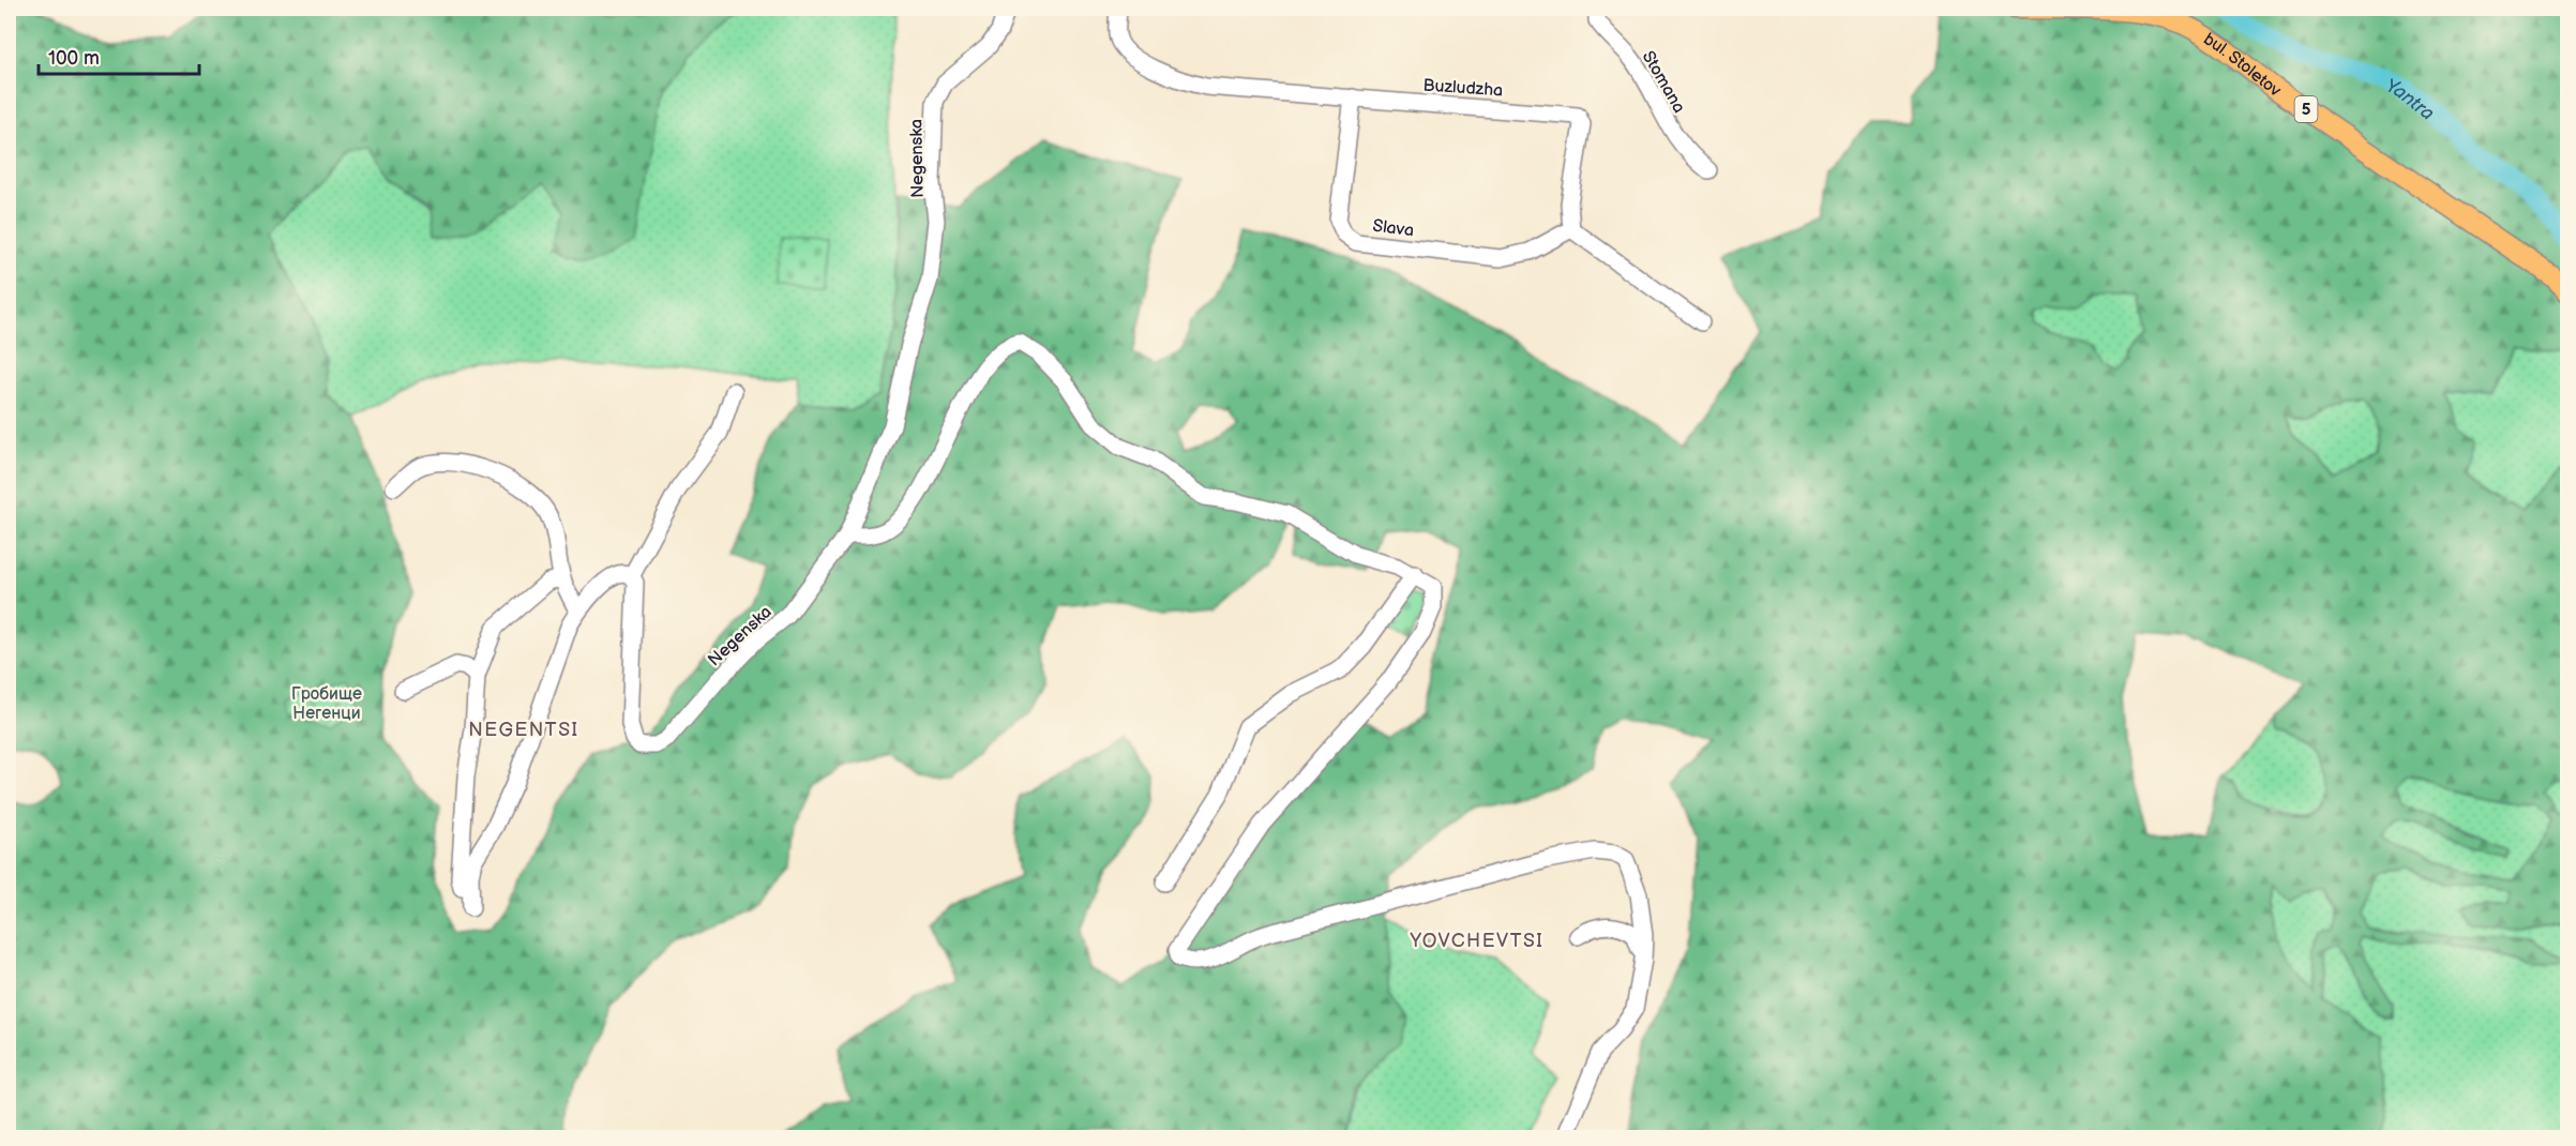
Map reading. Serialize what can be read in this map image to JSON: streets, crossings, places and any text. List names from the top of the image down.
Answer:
{
  "streets": {
    "main road": ["bul. Stoletov", "5"],
    "street": [
      "Stomana",
      "Buzludzha",
      "Negenska",
      "Slava"
    ]
  },
  "crossings": [
    ["Buzludzha", "Slava"]
  ],
  "districts": ["NEGENTSI", "YOVCHEVTSI"],
  "water": ["Yantra"],
  "parks": ["Гробище Негенци"],
  "scale_bar": "100 m"
}
